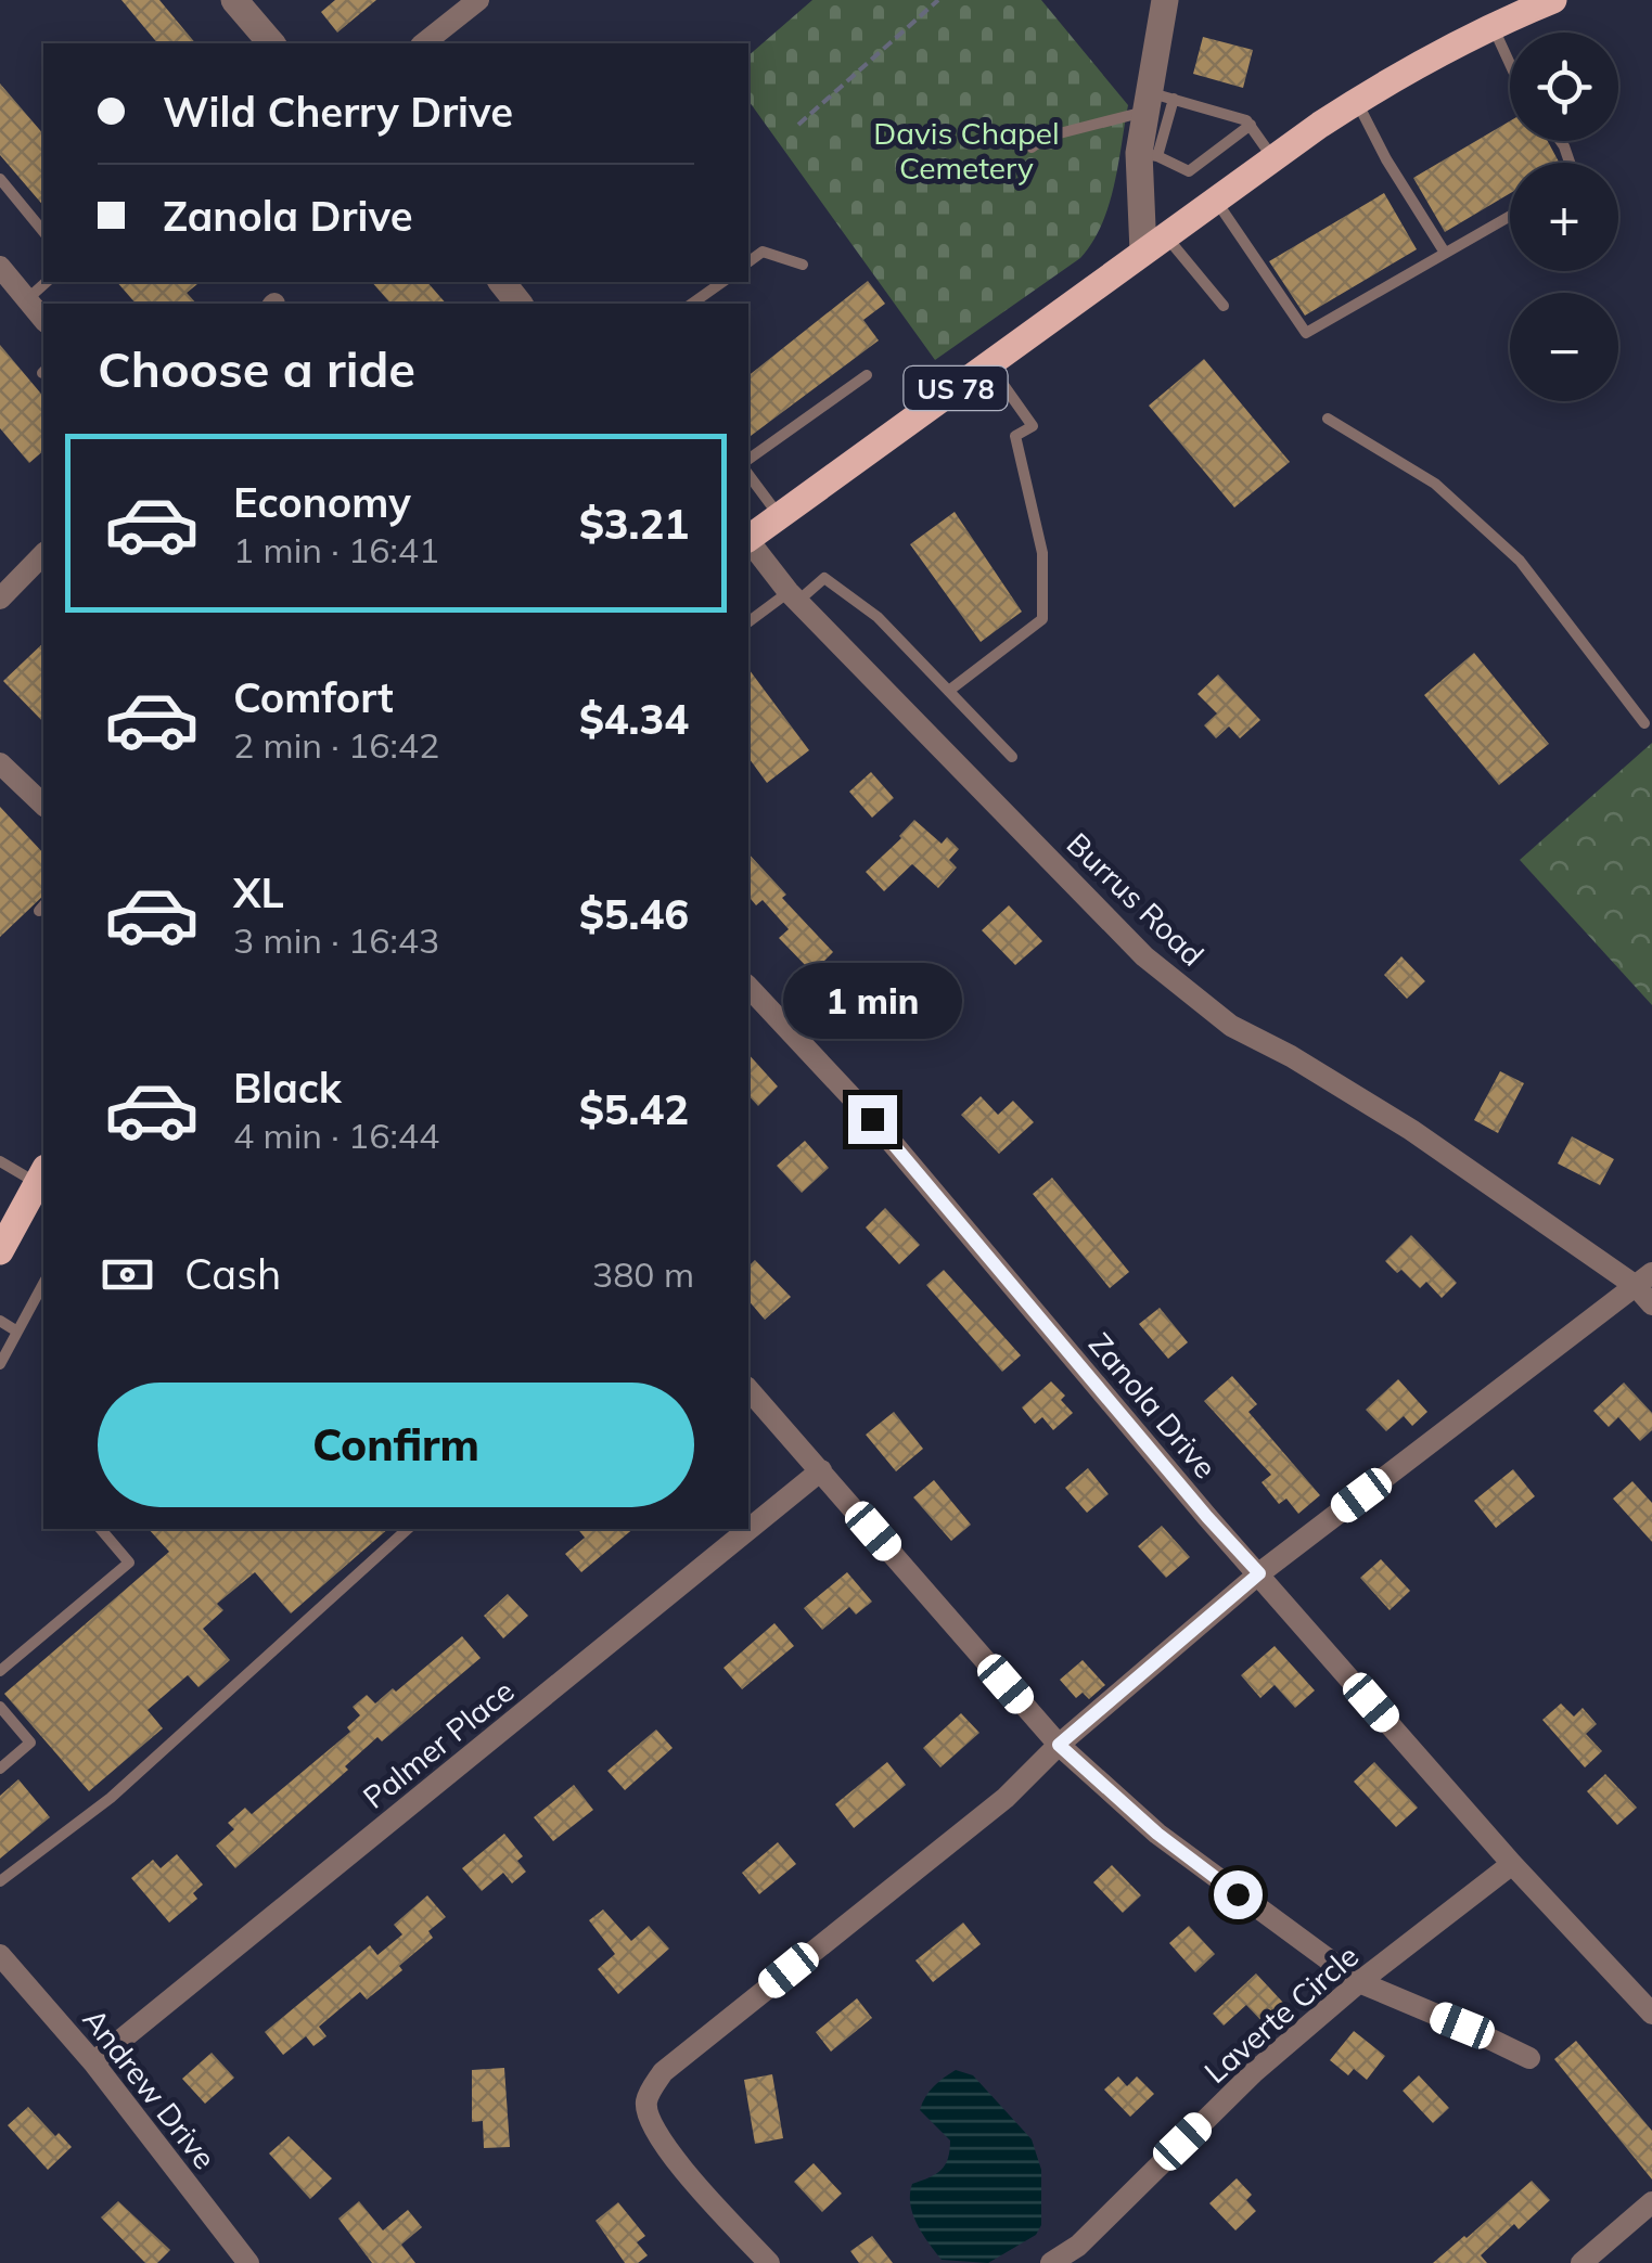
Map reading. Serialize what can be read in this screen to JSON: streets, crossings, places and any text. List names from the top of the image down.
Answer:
{
  "streets": {
    "main road": ["US 78"],
    "street": [
      "Burrus Road",
      "Zanola Drive",
      "Palmer Place",
      "Laverte Circle",
      "Andrew Drive"
    ]
  },
  "crossings": [
    ["Zanola Drive", "Laverte Circle"],
    ["Palmer Place", "Andrew Drive"]
  ],
  "parks": ["Davis Chapel Cemetery"],
  "page": {
    "map_buttons": ["+", "−"],
    "banner": ["Wild Cherry Drive", "Zanola Drive"],
    "heading": "Choose a ride",
    "list": [
      {
        "name": "Economy",
        "note": "1 min · 16:41",
        "value": "$3.21"
      },
      {
        "name": "Comfort",
        "note": "2 min · 16:42",
        "value": "$4.34"
      },
      {
        "name": "XL",
        "note": "3 min · 16:43",
        "value": "$5.46"
      },
      {
        "name": "Black",
        "note": "4 min · 16:44",
        "value": "$5.42"
      }
    ],
    "bubble": "1 min",
    "pay": ["Cash", "380 m"],
    "buttons": "Confirm"
  }
}
